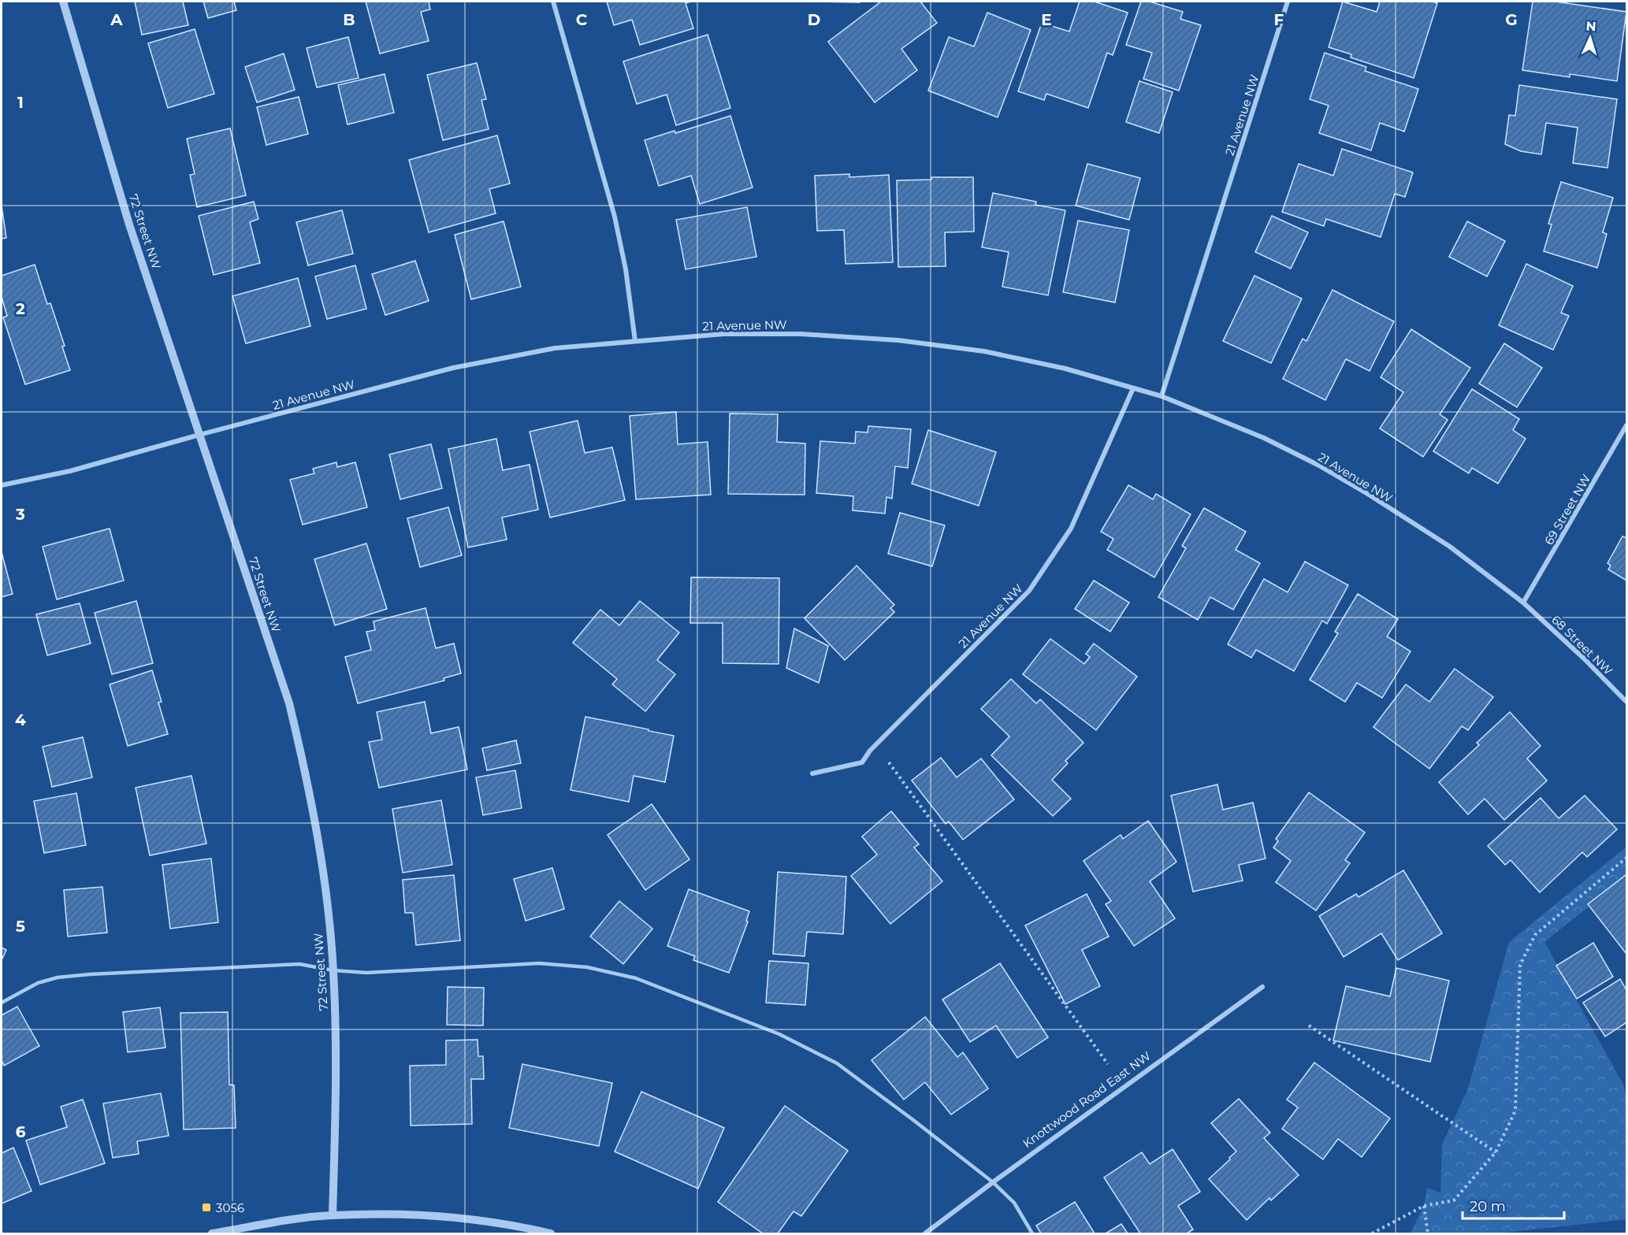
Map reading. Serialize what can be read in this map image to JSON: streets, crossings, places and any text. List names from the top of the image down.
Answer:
{
  "streets": {
    "street": [
      "21 Avenue NW",
      "72 Street NW",
      "69 Street NW",
      "68 Street NW",
      "Knottwood Road East NW"
    ]
  },
  "crossings": [
    ["21 Avenue NW", "72 Street NW"],
    ["21 Avenue NW", "69 Street NW"],
    ["21 Avenue NW", "68 Street NW"],
    ["69 Street NW", "68 Street NW"]
  ],
  "places": {
    "transit": ["3056"]
  },
  "scale_bar": "20 m",
  "north": "top",
  "grid": {
    "columns": [
      "A",
      "B",
      "C",
      "D",
      "E",
      "F",
      "G"
    ],
    "rows": [
      "1",
      "2",
      "3",
      "4",
      "5",
      "6"
    ]
  }
}
